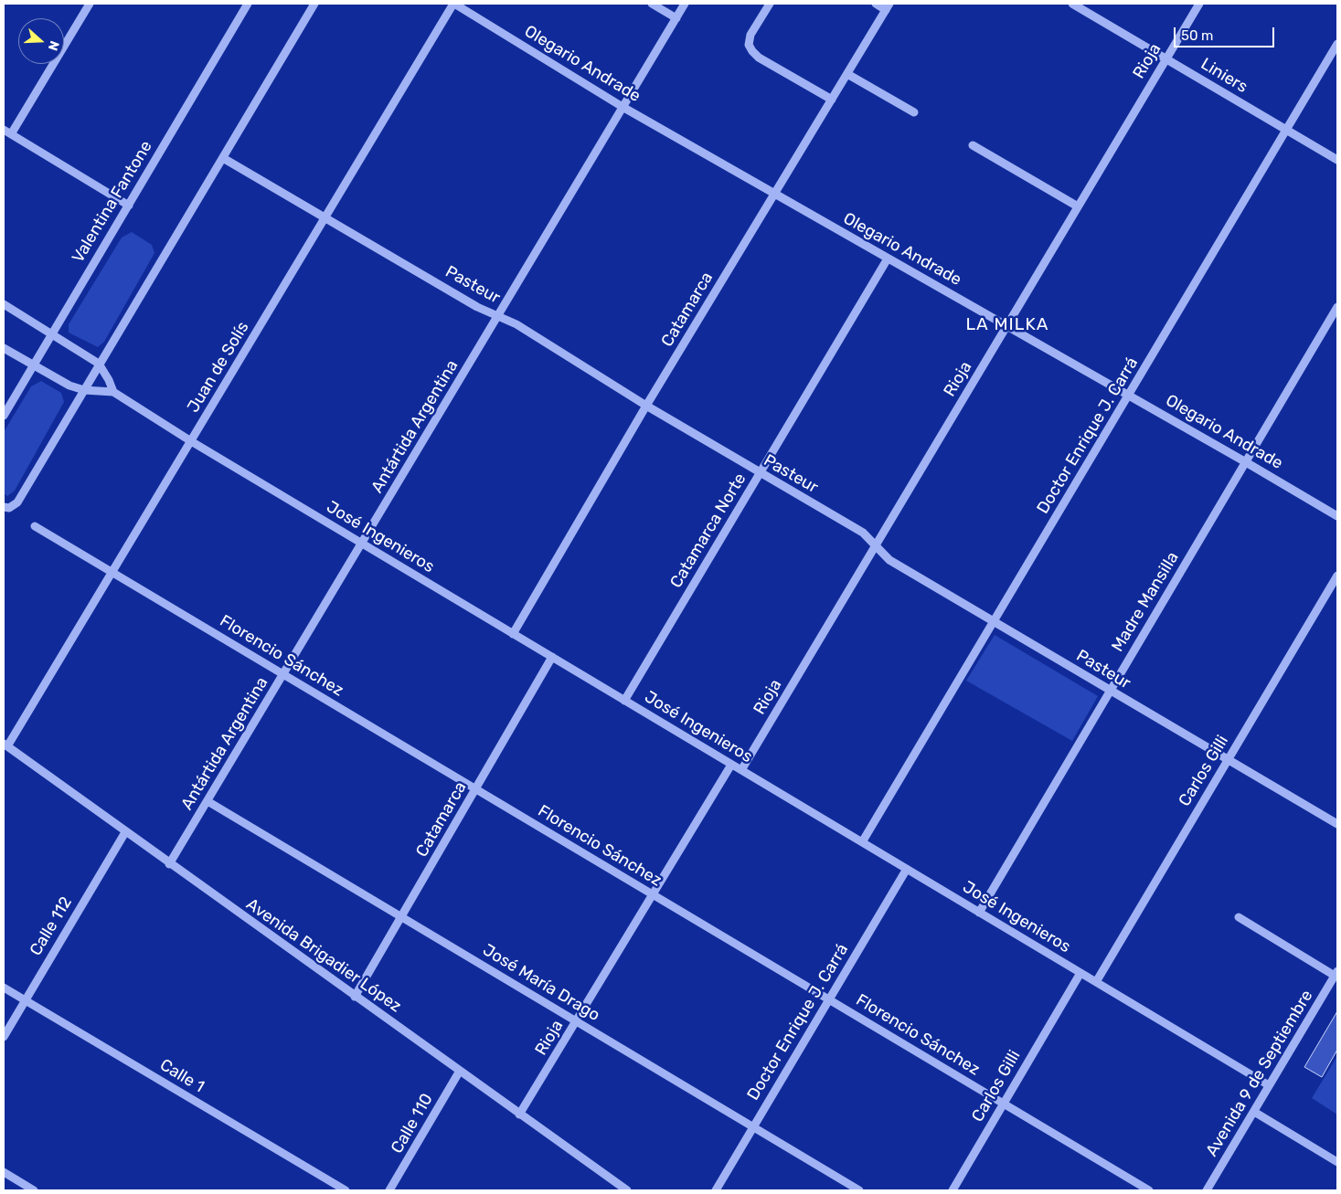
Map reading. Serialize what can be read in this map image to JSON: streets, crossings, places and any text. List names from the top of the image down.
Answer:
{
  "streets": {
    "street": [
      "Rioja",
      "Olegario Andrade",
      "Liniers",
      "Valentina Fantone",
      "Pasteur",
      "Catamarca",
      "Juan de Solís",
      "Antártida Argentina",
      "Doctor Enrique J. Carrá",
      "Catamarca Norte",
      "José Ingenieros",
      "Madre Mansilla",
      "Florencio Sánchez",
      "Carlos Gilli",
      "Calle 112",
      "Avenida Brigadier López",
      "José María Drago",
      "Avenida 9 de Septiembre",
      "Calle 1",
      "Calle 110"
    ]
  },
  "crossings": [
    ["Rioja", "Olegario Andrade"],
    ["Rioja", "Liniers"],
    ["Rioja", "Pasteur"],
    ["Rioja", "José Ingenieros"],
    ["Rioja", "Florencio Sánchez"],
    ["Rioja", "Avenida Brigadier López"],
    ["Rioja", "José María Drago"],
    ["Olegario Andrade", "Catamarca"],
    ["Olegario Andrade", "Juan de Solís"],
    ["Olegario Andrade", "Antártida Argentina"],
    ["Olegario Andrade", "Doctor Enrique J. Carrá"],
    ["Olegario Andrade", "Catamarca Norte"],
    ["Olegario Andrade", "Madre Mansilla"],
    ["Liniers", "Doctor Enrique J. Carrá"],
    ["Pasteur", "Catamarca"],
    ["Pasteur", "Juan de Solís"],
    ["Pasteur", "Antártida Argentina"],
    ["Pasteur", "Doctor Enrique J. Carrá"],
    ["Pasteur", "Catamarca Norte"],
    ["Pasteur", "Madre Mansilla"],
    ["Pasteur", "Carlos Gilli"],
    ["Catamarca", "José Ingenieros"],
    ["Catamarca", "Florencio Sánchez"],
    ["Catamarca", "Avenida Brigadier López"],
    ["Catamarca", "José María Drago"],
    ["Juan de Solís", "José Ingenieros"],
    ["Juan de Solís", "Florencio Sánchez"],
    ["Juan de Solís", "Avenida Brigadier López"],
    ["Antártida Argentina", "José Ingenieros"],
    ["Antártida Argentina", "Florencio Sánchez"],
    ["Antártida Argentina", "Avenida Brigadier López"],
    ["Antártida Argentina", "José María Drago"],
    ["Doctor Enrique J. Carrá", "José Ingenieros"],
    ["Doctor Enrique J. Carrá", "Florencio Sánchez"],
    ["Doctor Enrique J. Carrá", "José María Drago"],
    ["Catamarca Norte", "José Ingenieros"],
    ["José Ingenieros", "Madre Mansilla"],
    ["José Ingenieros", "Carlos Gilli"],
    ["José Ingenieros", "Avenida 9 de Septiembre"],
    ["Florencio Sánchez", "Carlos Gilli"],
    ["Calle 112", "Avenida Brigadier López"],
    ["Calle 112", "Calle 1"],
    ["Avenida Brigadier López", "Calle 110"]
  ],
  "districts": ["LA MILKA"],
  "scale_bar": "50 m",
  "north": "right"
}
